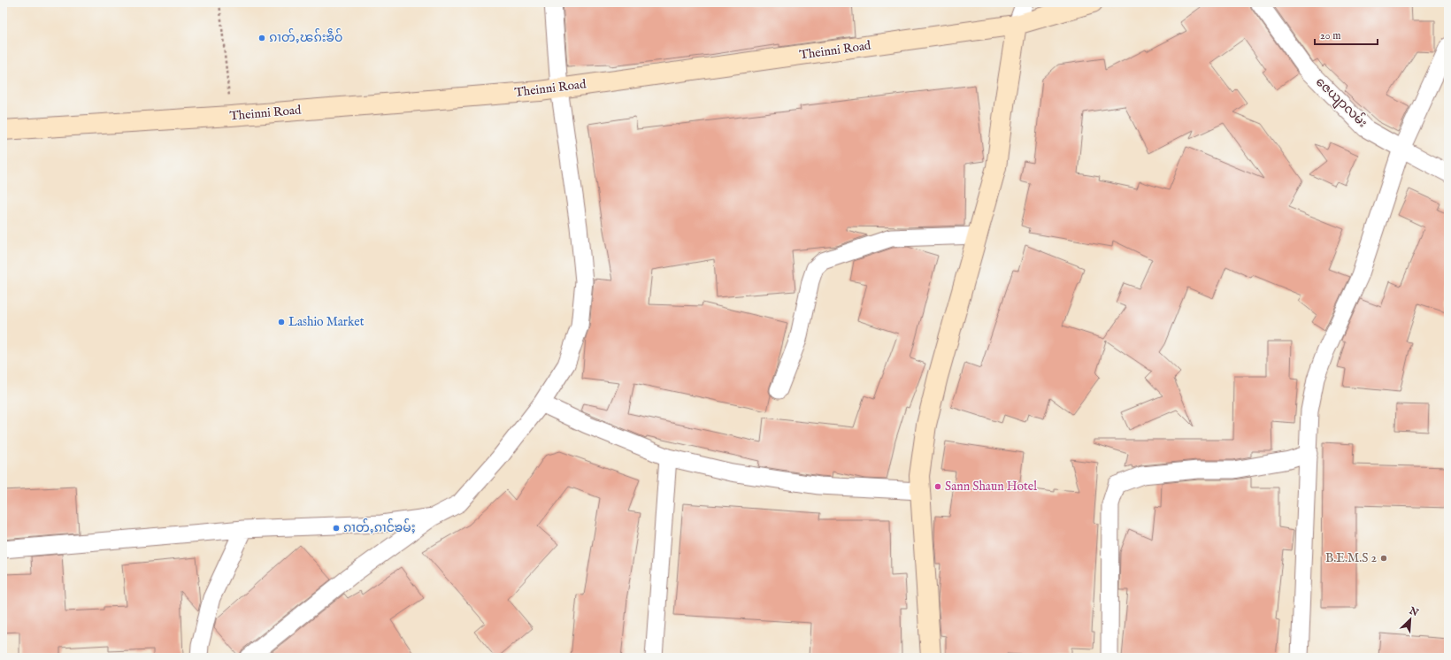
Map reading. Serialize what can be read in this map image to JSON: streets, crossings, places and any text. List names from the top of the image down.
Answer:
{
  "streets": {
    "main road": ["Theinni Road"],
    "street": ["ဇေယျာလမ်း"]
  },
  "places": [
    "ၵၢတ်ႇၽၵ်းၶဵဝ်",
    "Lashio Market",
    "Sann Shaun Hotel",
    "ၵၢတ်ႇၵၢင်ၶမ်ႈ",
    "B.E.M.S 2"
  ],
  "scale_bar": "20 m",
  "north": "top right"
}
